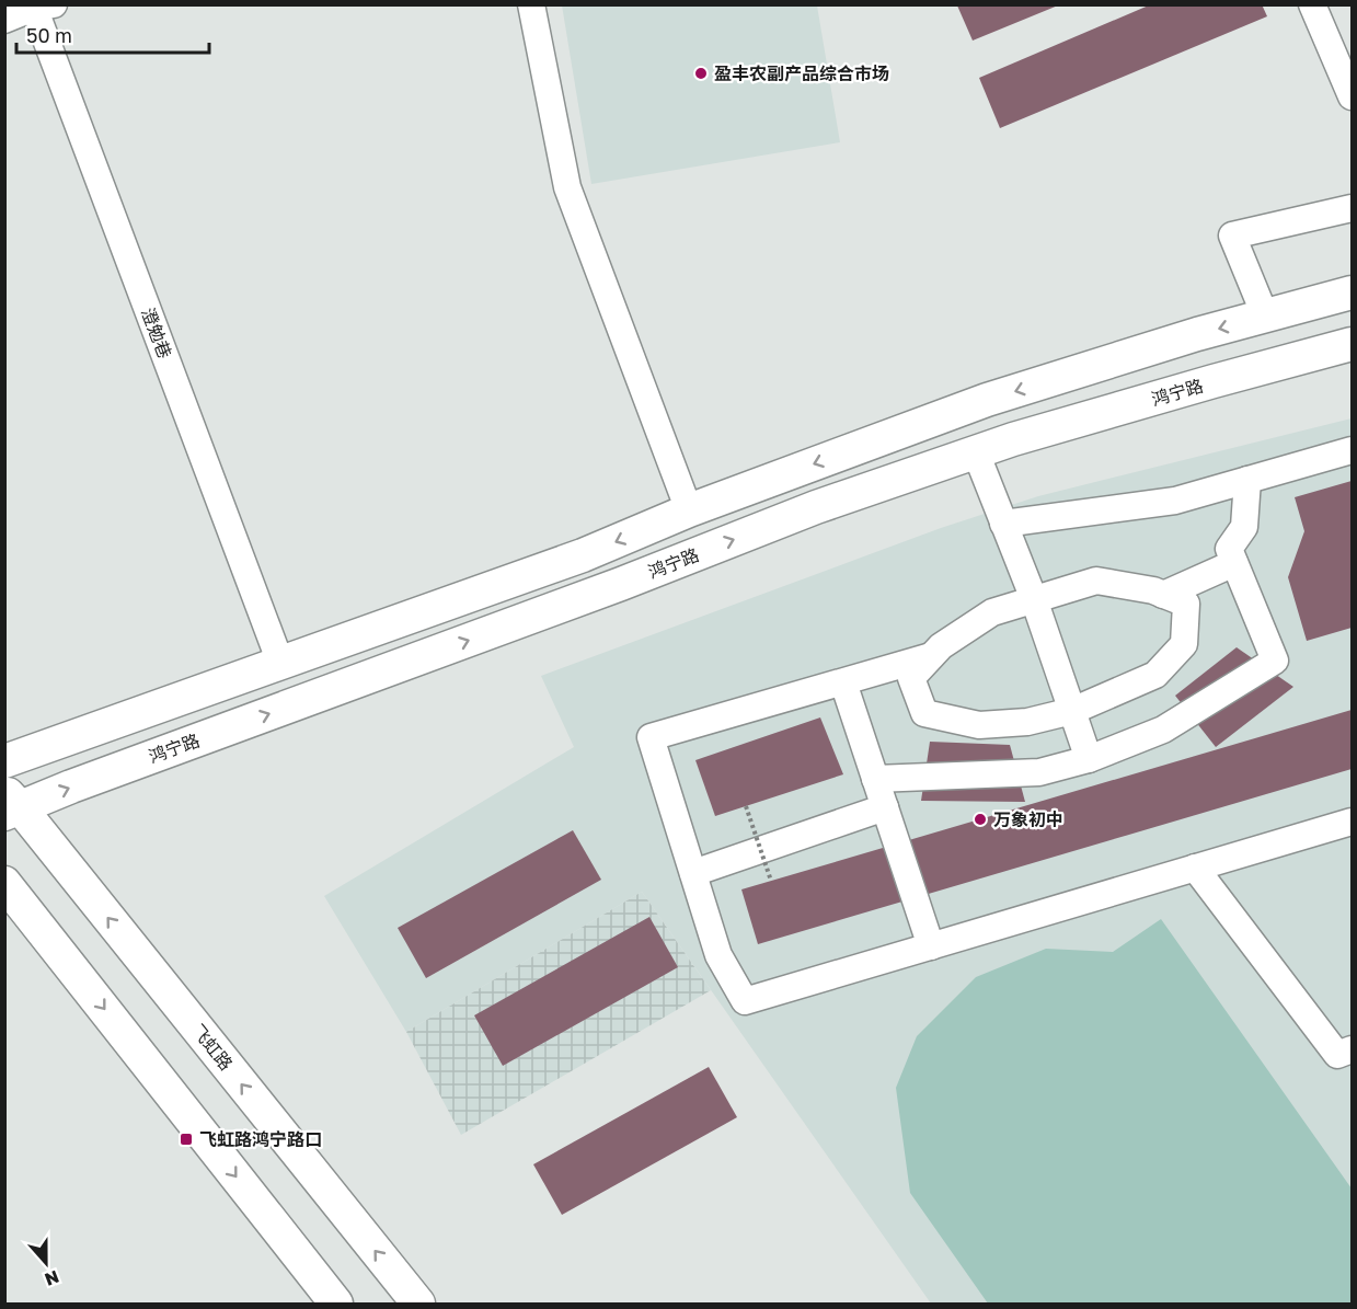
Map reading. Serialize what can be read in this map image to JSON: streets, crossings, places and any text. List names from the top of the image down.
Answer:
{
  "streets": {
    "main road": ["鸿宁路", "飞虹路"],
    "street": ["澄勉巷"]
  },
  "crossings": [
    ["鸿宁路", "飞虹路"]
  ],
  "places": {
    "other": ["盈丰农副产品综合市场", "万象初中"],
    "transit": ["飞虹路鸿宁路口"]
  },
  "scale_bar": "50 m",
  "north": "bottom"
}
